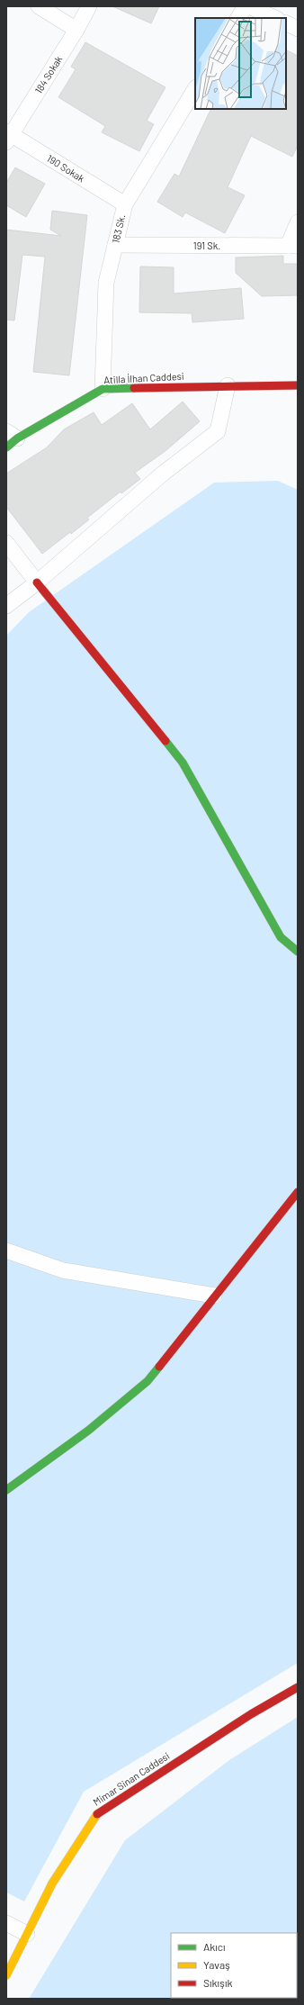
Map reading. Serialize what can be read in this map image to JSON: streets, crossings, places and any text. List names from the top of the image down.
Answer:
{
  "streets": {
    "street": [
      "184 Sokak",
      "190 Sokak",
      "183 Sk.",
      "191 Sk.",
      "Atilla İlhan Caddesi",
      "Mimar Sinan Caddesi"
    ]
  },
  "crossings": [
    ["184 Sokak", "190 Sokak"],
    ["190 Sokak", "183 Sk."],
    ["183 Sk.", "191 Sk."],
    ["183 Sk.", "Atilla İlhan Caddesi"]
  ],
  "legend": ["Akıcı", "Yavaş", "Sıkışık"]
}
